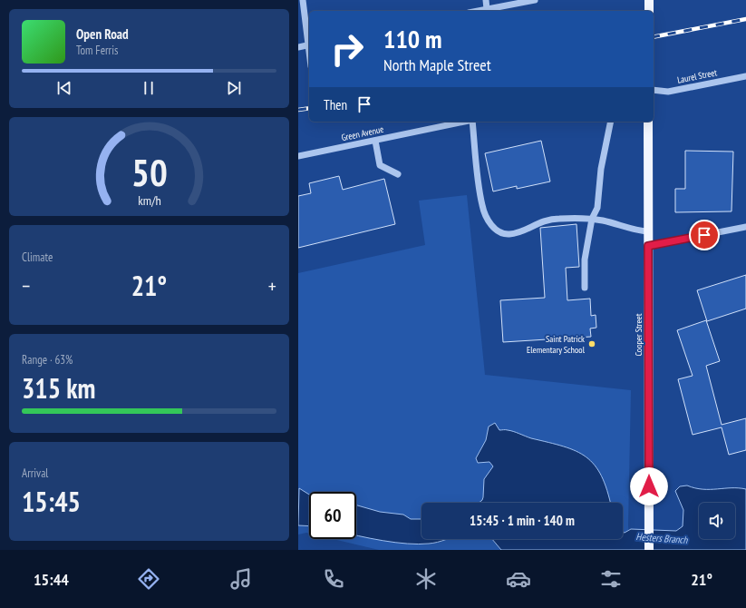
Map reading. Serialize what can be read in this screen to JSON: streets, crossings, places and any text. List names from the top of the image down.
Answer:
{
  "streets": {
    "main road": ["Cooper Street"],
    "street": ["Laurel Street", "Green Avenue"]
  },
  "water": ["Hesters Branch"],
  "places": ["Saint Patrick Elementary School"],
  "page": {
    "turn": ["110 m", "North Maple Street"],
    "song": ["Open Road", "Tom Ferris"],
    "then": "Then",
    "tile": [
      "Climate",
      ["Range · 63%", "315 km"],
      ["Arrival", "15:45"]
    ],
    "heat": ["−", "21°", "+"],
    "limit": "60",
    "trip": "15:45 · 1 min · 140 m",
    "tabs": ["15:44", "21°"],
    "gauge": ["50", "km/h"]
  }
}
